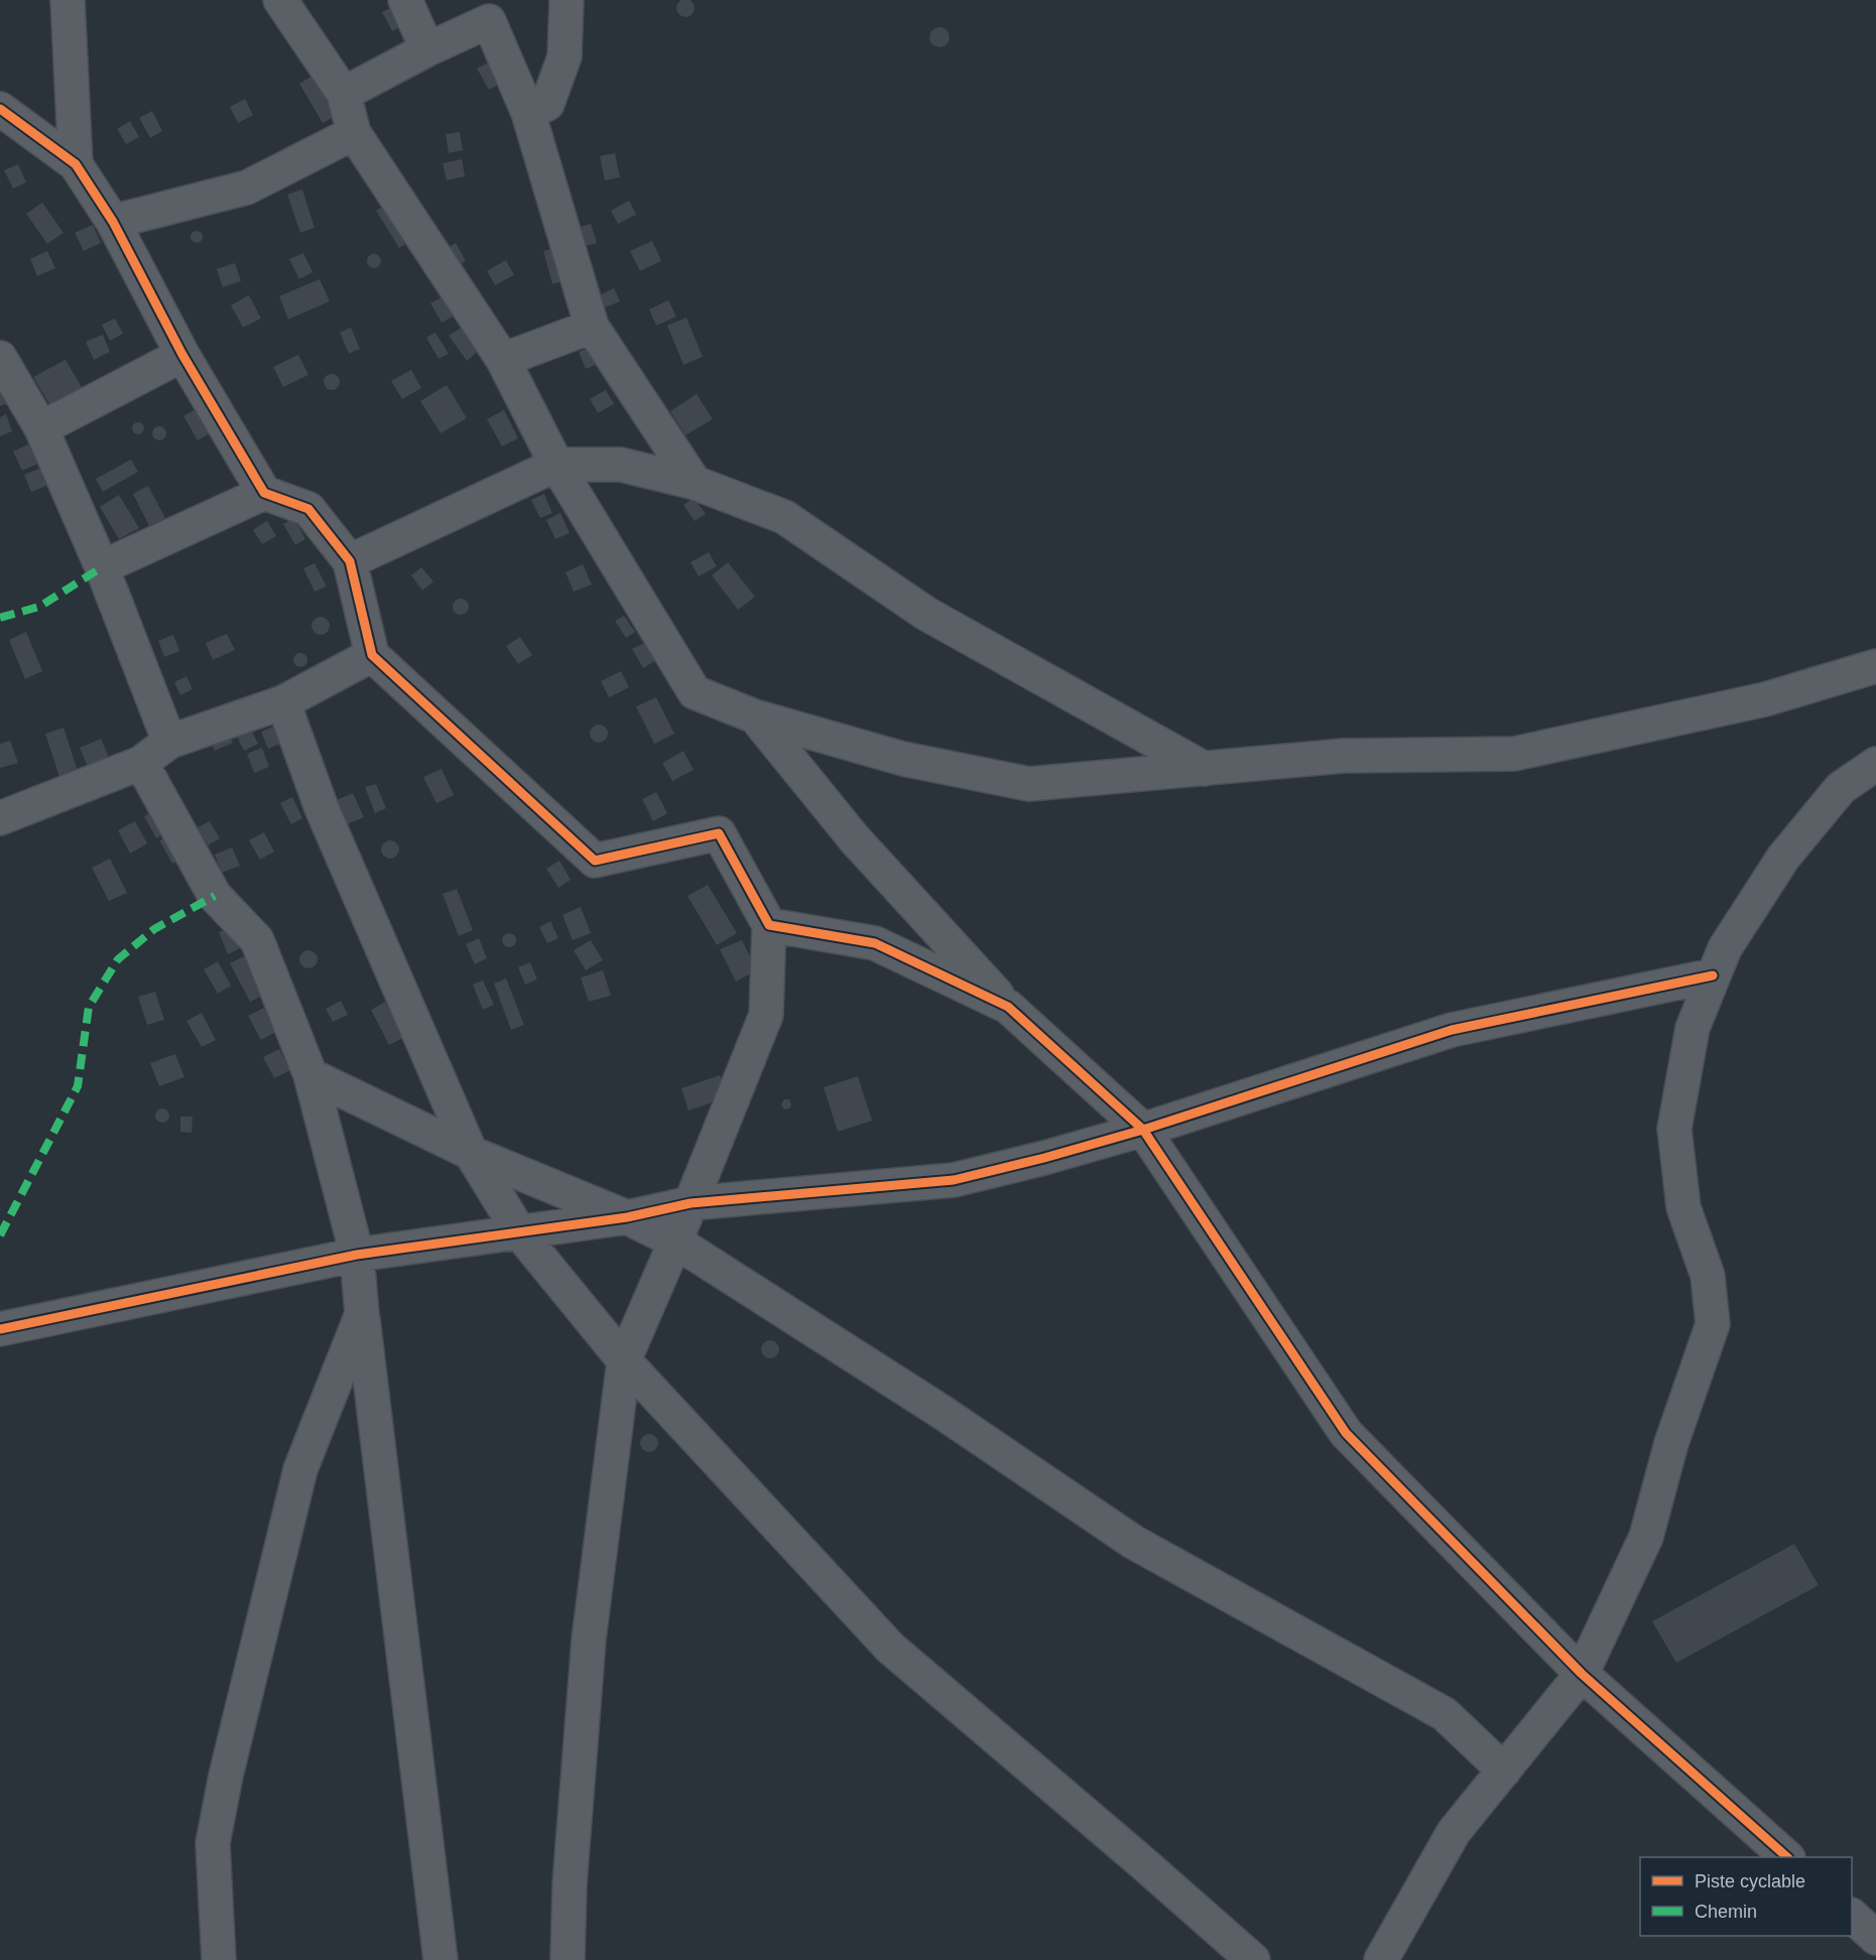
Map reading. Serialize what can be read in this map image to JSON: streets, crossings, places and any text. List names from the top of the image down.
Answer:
{
  "legend": ["Piste cyclable", "Chemin"]
}
